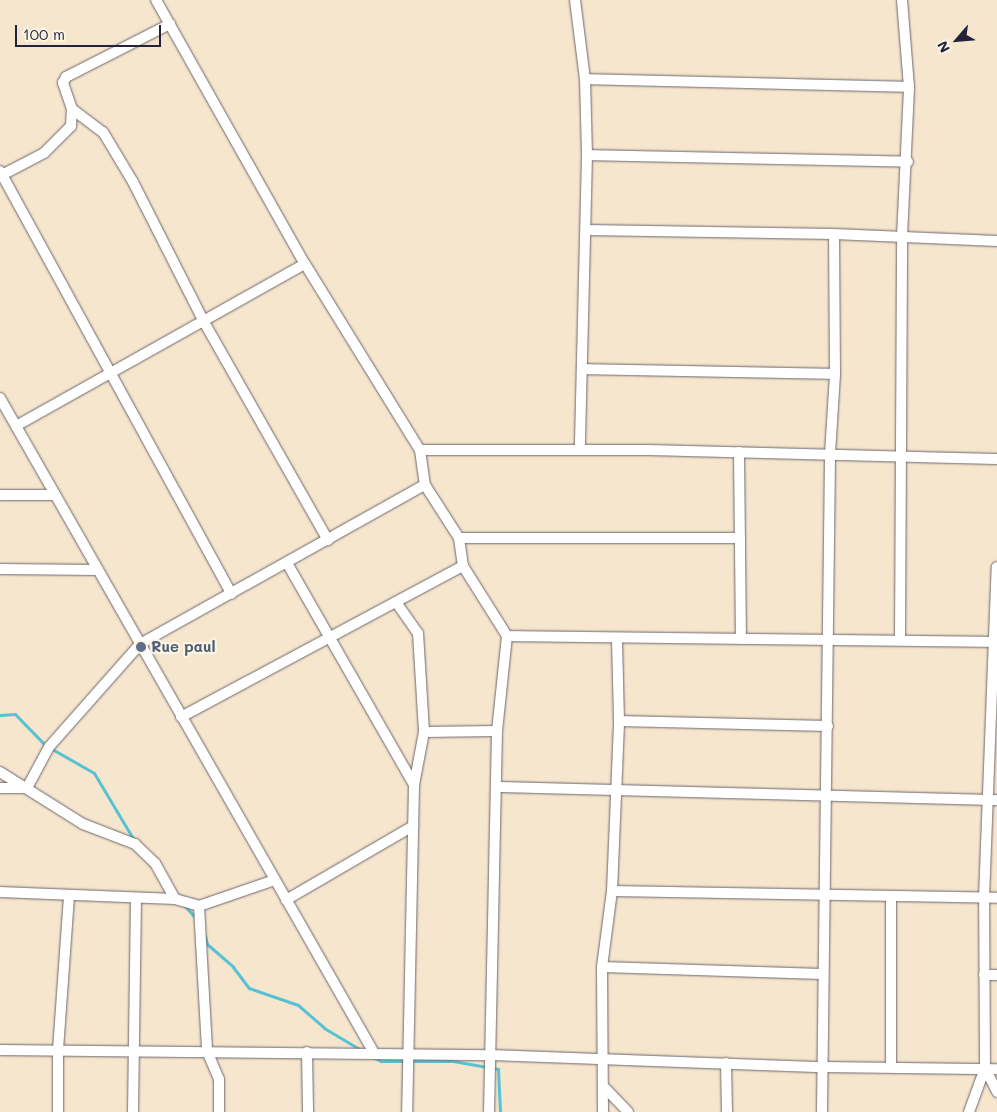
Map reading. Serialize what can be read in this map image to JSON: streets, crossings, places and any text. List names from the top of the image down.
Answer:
{
  "places": ["Rue paul"],
  "scale_bar": "100 m",
  "north": "bottom left"
}
